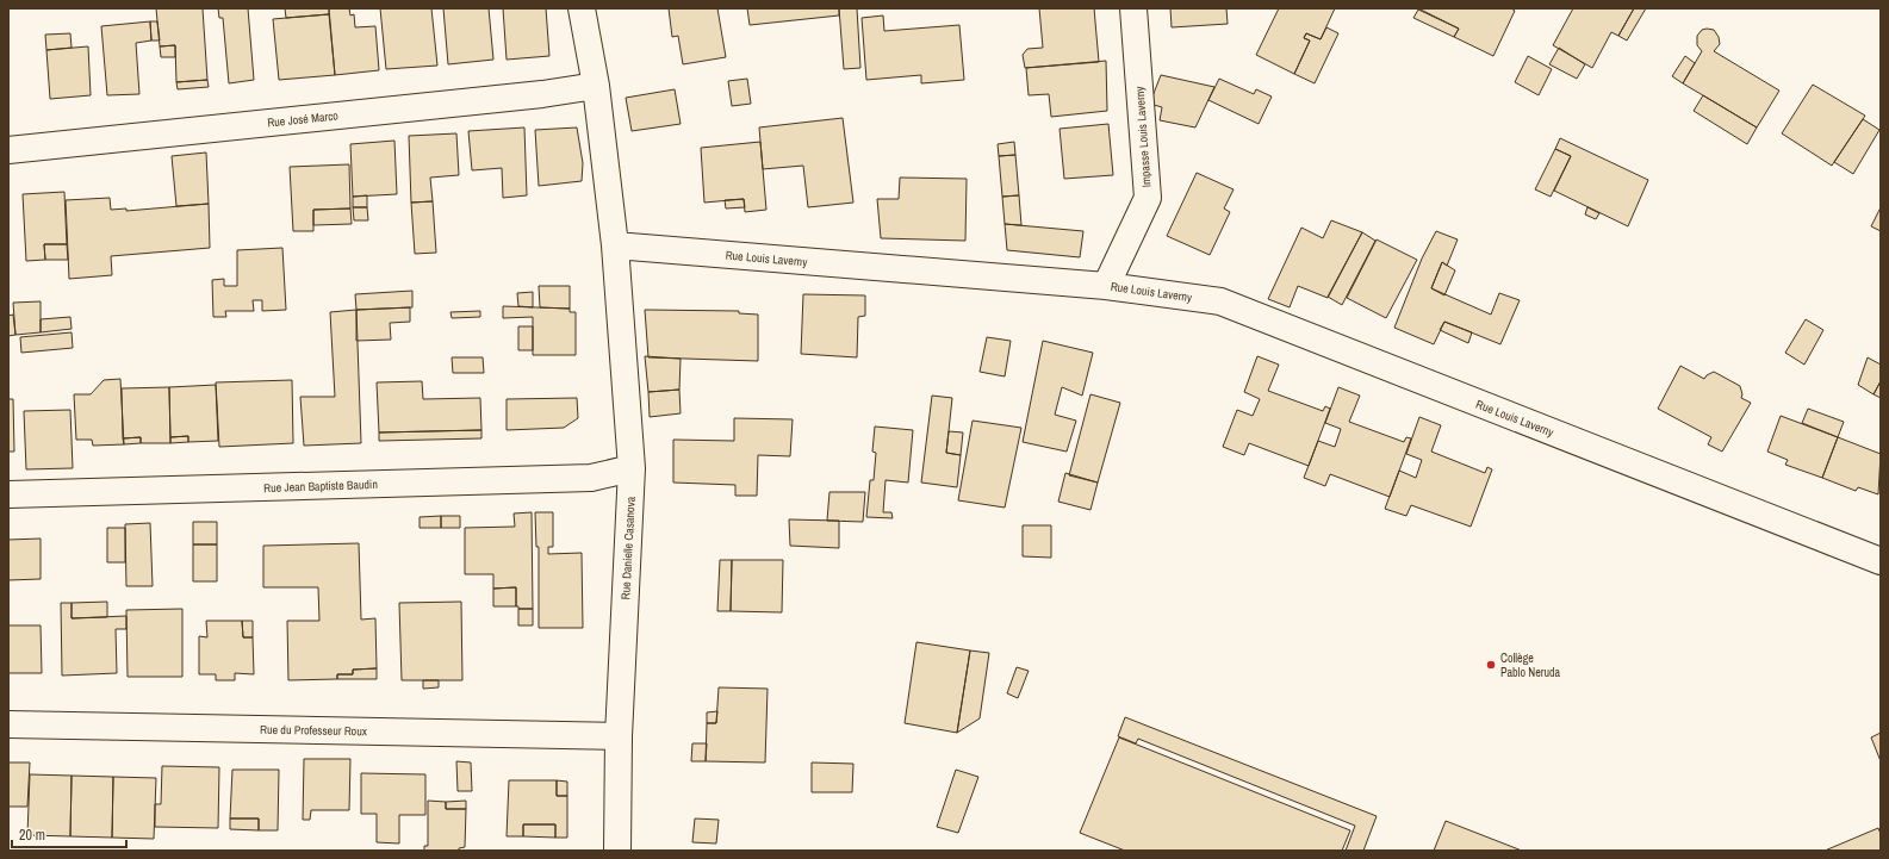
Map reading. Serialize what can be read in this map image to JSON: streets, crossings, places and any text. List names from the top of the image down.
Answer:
{
  "streets": {
    "street": [
      "Rue José Marco",
      "Impasse Louis Laverny",
      "Rue Louis Laverny",
      "Rue Jean Baptiste Baudin",
      "Rue Danielle Casanova",
      "Rue du Professeur Roux"
    ]
  },
  "crossings": [
    ["Impasse Louis Laverny", "Rue Louis Laverny"],
    ["Rue Louis Laverny", "Rue Danielle Casanova"],
    ["Rue Jean Baptiste Baudin", "Rue Danielle Casanova"],
    ["Rue Danielle Casanova", "Rue du Professeur Roux"]
  ],
  "places": ["Collège Pablo Neruda"],
  "scale_bar": "20 m"
}
